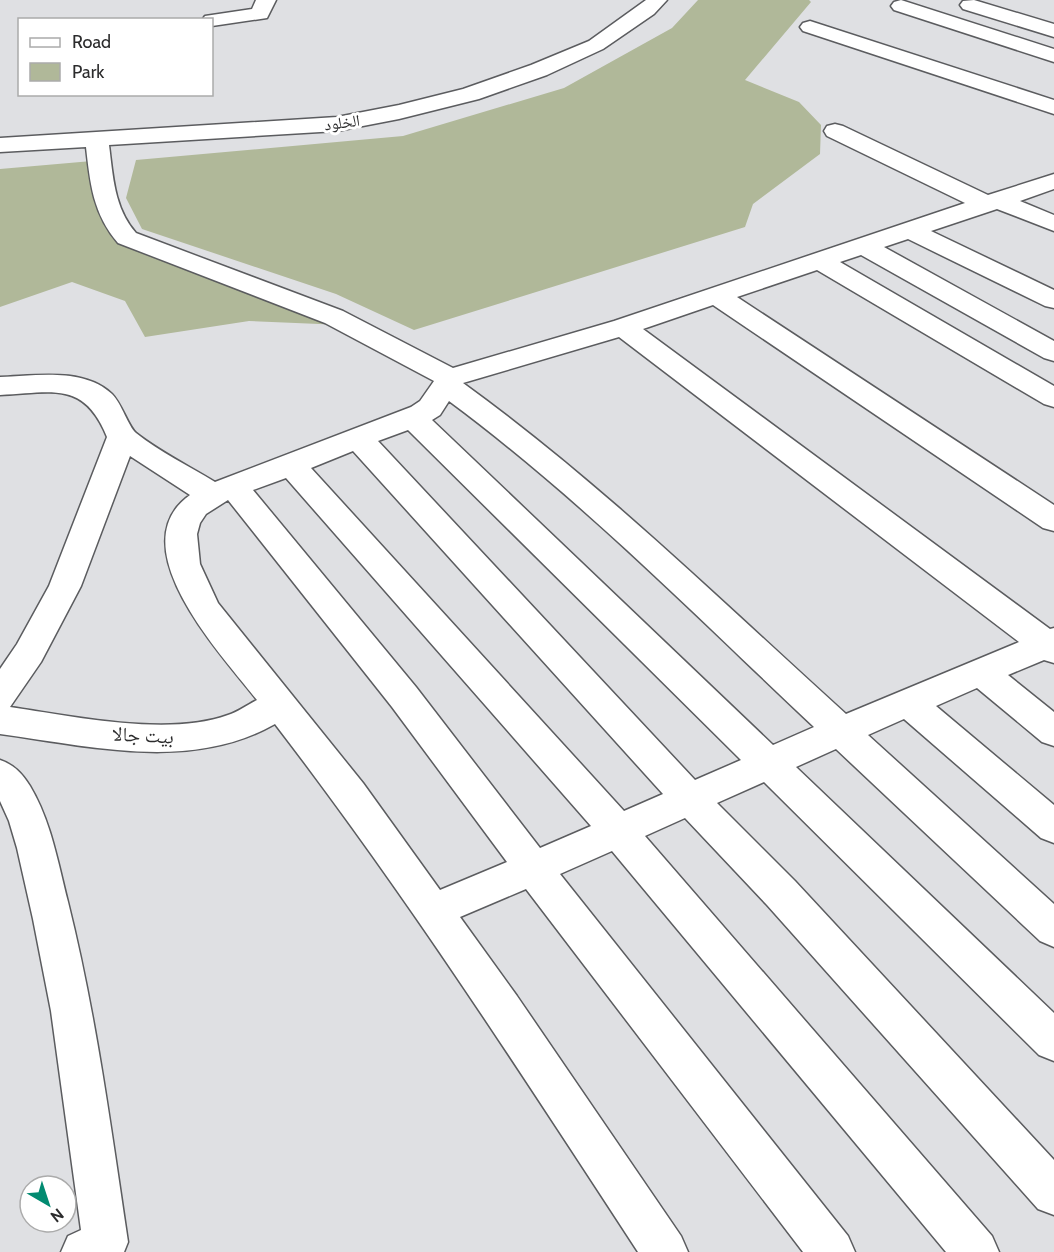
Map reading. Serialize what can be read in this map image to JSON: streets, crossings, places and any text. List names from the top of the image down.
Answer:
{
  "streets": {
    "street": ["الخلود", "بيت جالا"]
  },
  "legend": ["Road", "Park"],
  "north": "bottom right"
}
